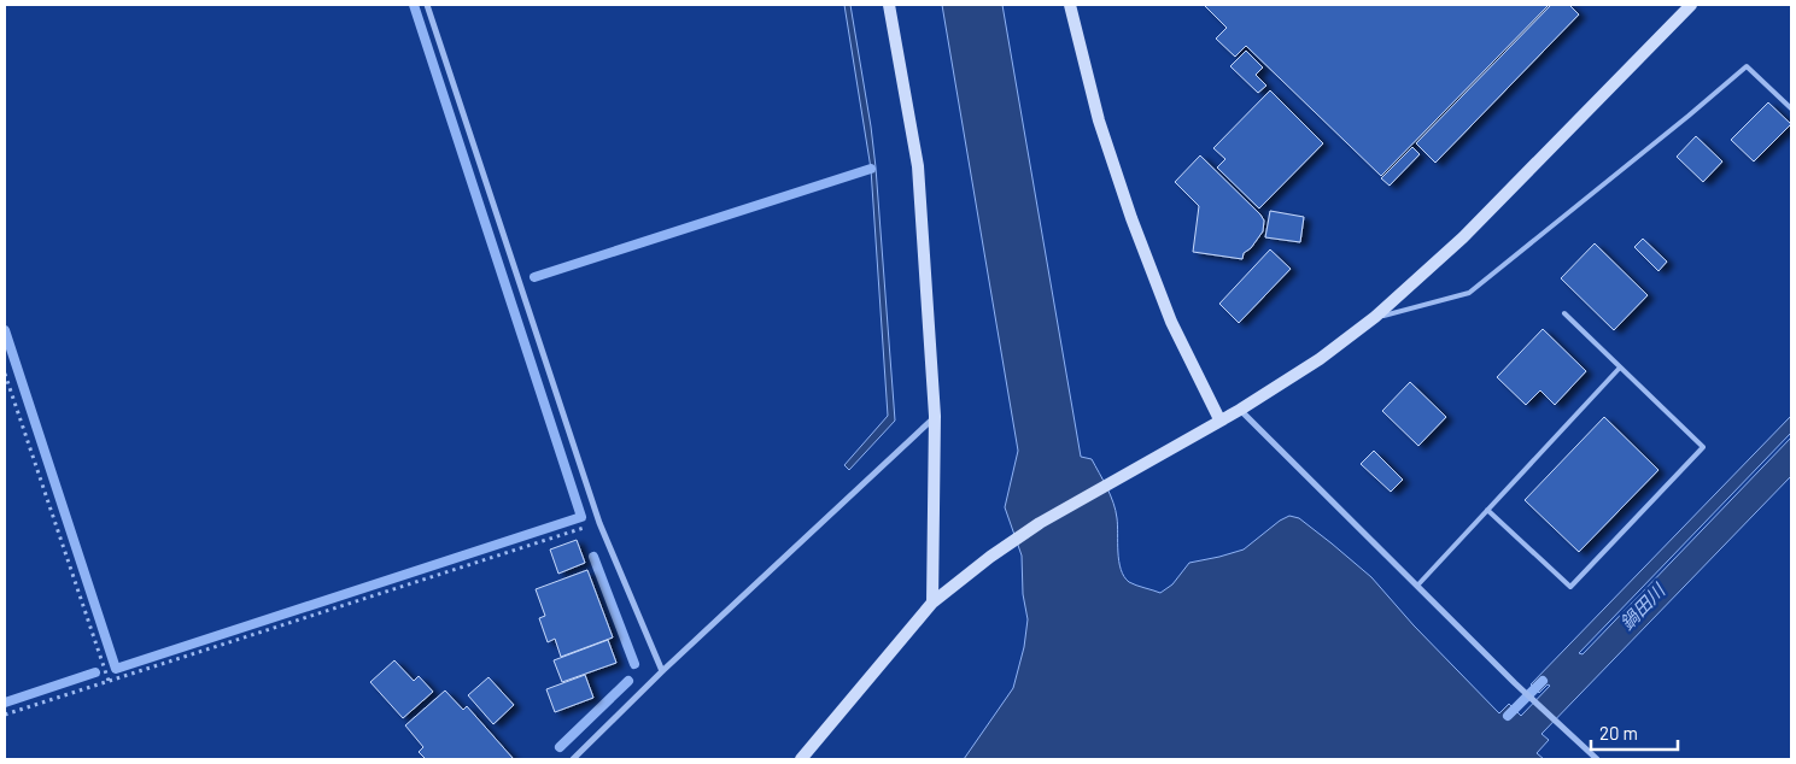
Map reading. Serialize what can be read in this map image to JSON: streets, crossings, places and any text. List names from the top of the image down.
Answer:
{
  "water": ["鍋田川"],
  "scale_bar": "20 m"
}
